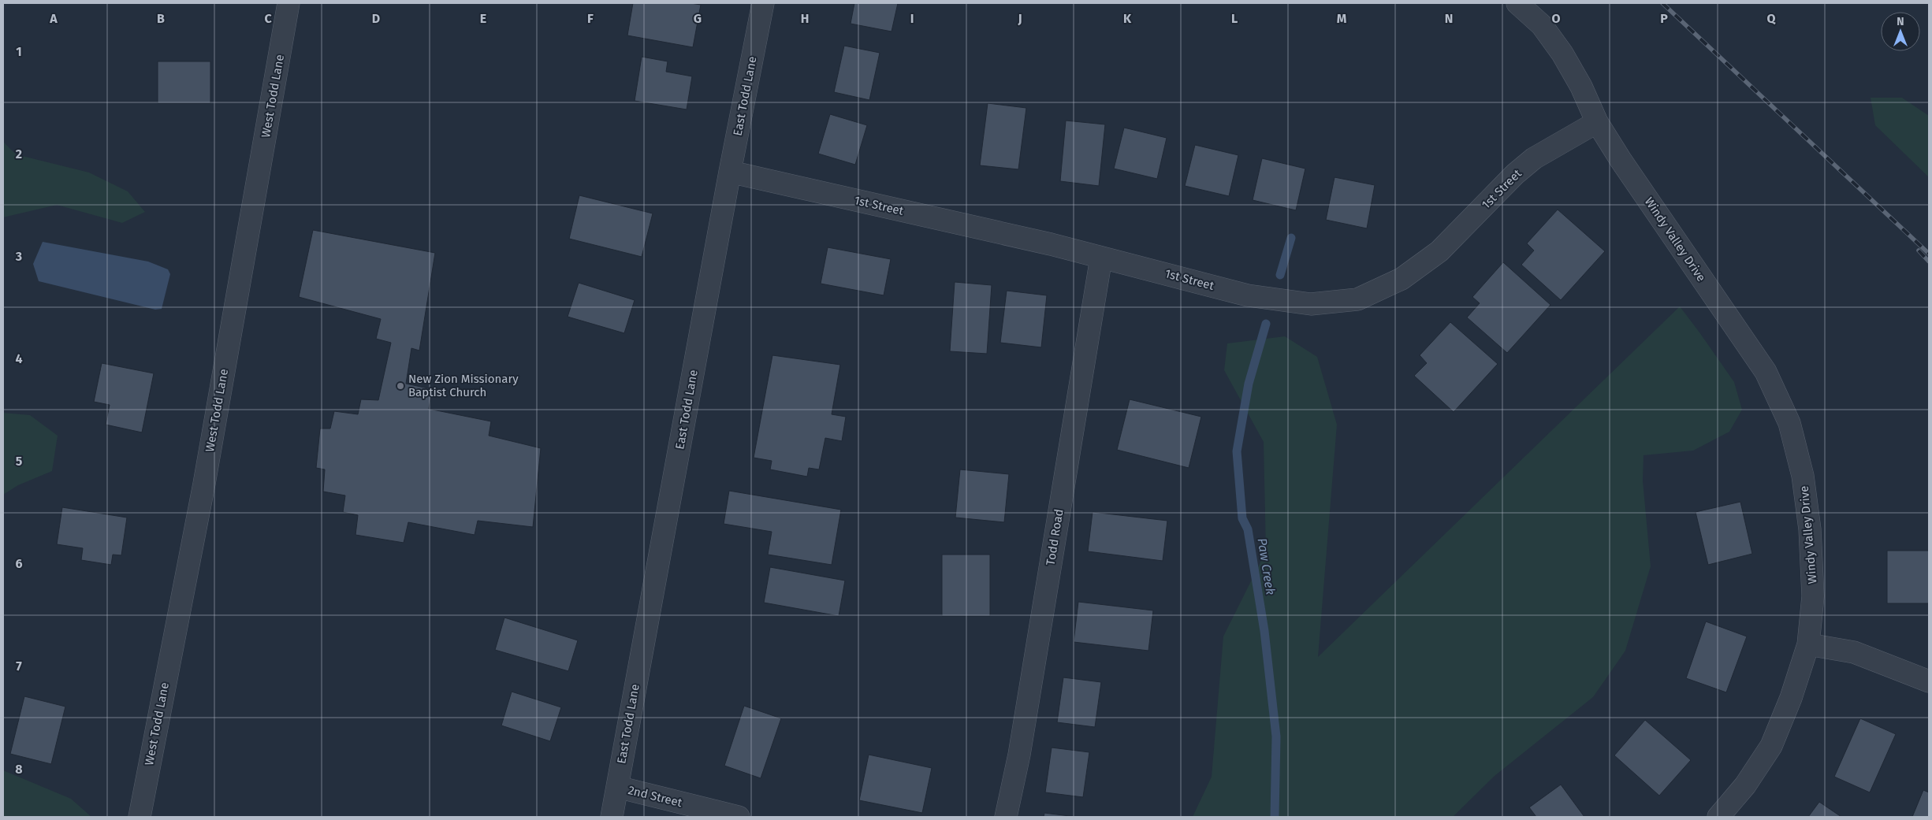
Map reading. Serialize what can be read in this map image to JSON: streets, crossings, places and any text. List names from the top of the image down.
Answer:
{
  "streets": {
    "street": [
      "West Todd Lane",
      "East Todd Lane",
      "1st Street",
      "Windy Valley Drive",
      "Todd Road",
      "2nd Street"
    ]
  },
  "crossings": [
    ["East Todd Lane", "1st Street"],
    ["East Todd Lane", "2nd Street"],
    ["1st Street", "Windy Valley Drive"],
    ["1st Street", "Todd Road"]
  ],
  "water": ["Paw Creek"],
  "places": ["New Zion Missionary Baptist Church"],
  "north": "top",
  "grid": {
    "columns": [
      "A",
      "B",
      "C",
      "D",
      "E",
      "F",
      "G",
      "H",
      "I",
      "J",
      "K",
      "L",
      "M",
      "N",
      "O",
      "P",
      "Q"
    ],
    "rows": [
      "1",
      "2",
      "3",
      "4",
      "5",
      "6",
      "7",
      "8"
    ]
  }
}
